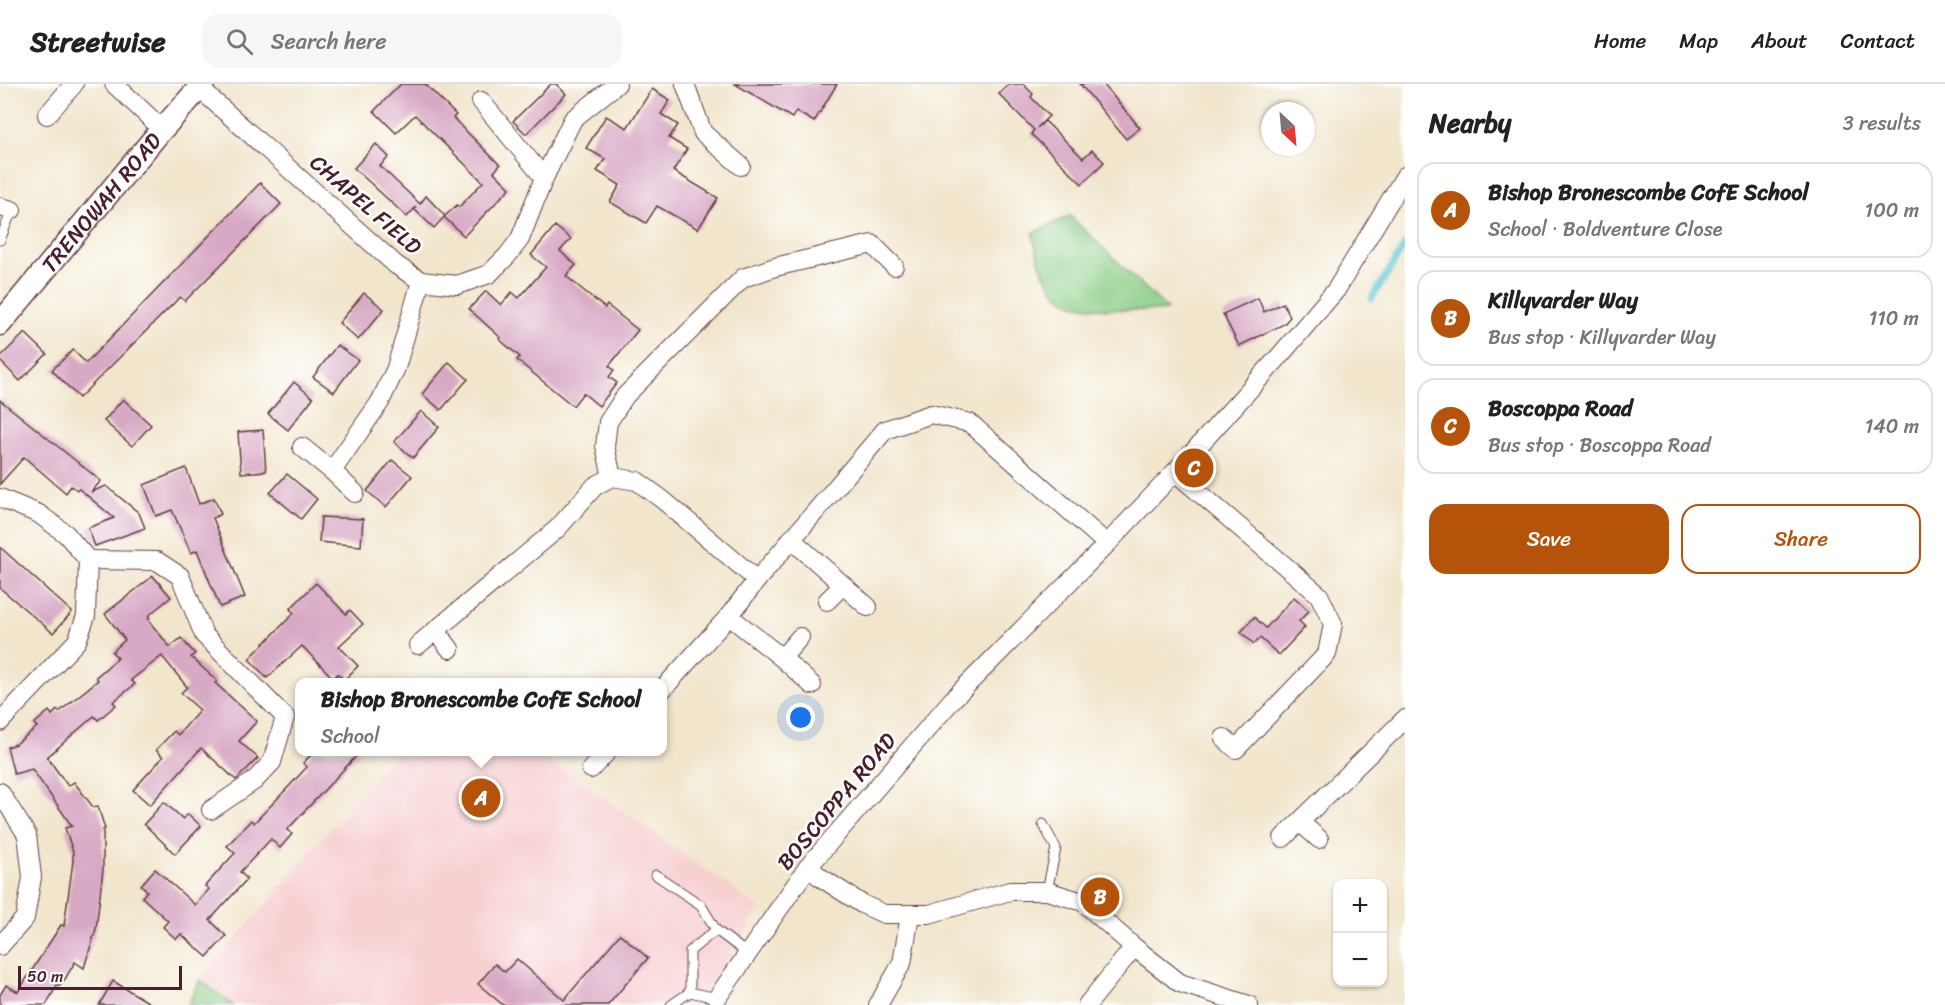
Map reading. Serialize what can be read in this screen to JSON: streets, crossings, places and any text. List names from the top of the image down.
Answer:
{
  "streets": {
    "street": ["TRENOWAH ROAD", "CHAPEL FIELD", "BOSCOPPA ROAD"]
  },
  "crossings": [
    ["TRENOWAH ROAD", "CHAPEL FIELD"]
  ],
  "scale_bar": "50 m",
  "north": "bottom right",
  "page": {
    "header": "Streetwise",
    "search": "Search here",
    "nav": [
      "Home",
      "Map",
      "About",
      "Contact"
    ],
    "heading": ["Nearby", "3 results"],
    "list": [
      {
        "mark": "A",
        "name": "Bishop Bronescombe CofE School",
        "note": "School · Boldventure Close",
        "value": "100 m"
      },
      {
        "mark": "B",
        "name": "Killyvarder Way",
        "note": "Bus stop · Killyvarder Way",
        "value": "110 m"
      },
      {
        "mark": "C",
        "name": "Boscoppa Road",
        "note": "Bus stop · Boscoppa Road",
        "value": "140 m"
      }
    ],
    "pins": ["C", "A", "B"],
    "buttons": ["Save", "Share"],
    "popup": ["Bishop Bronescombe CofE School", "School"],
    "map_buttons": ["+", "−"],
    "scale": "50 m"
  }
}
